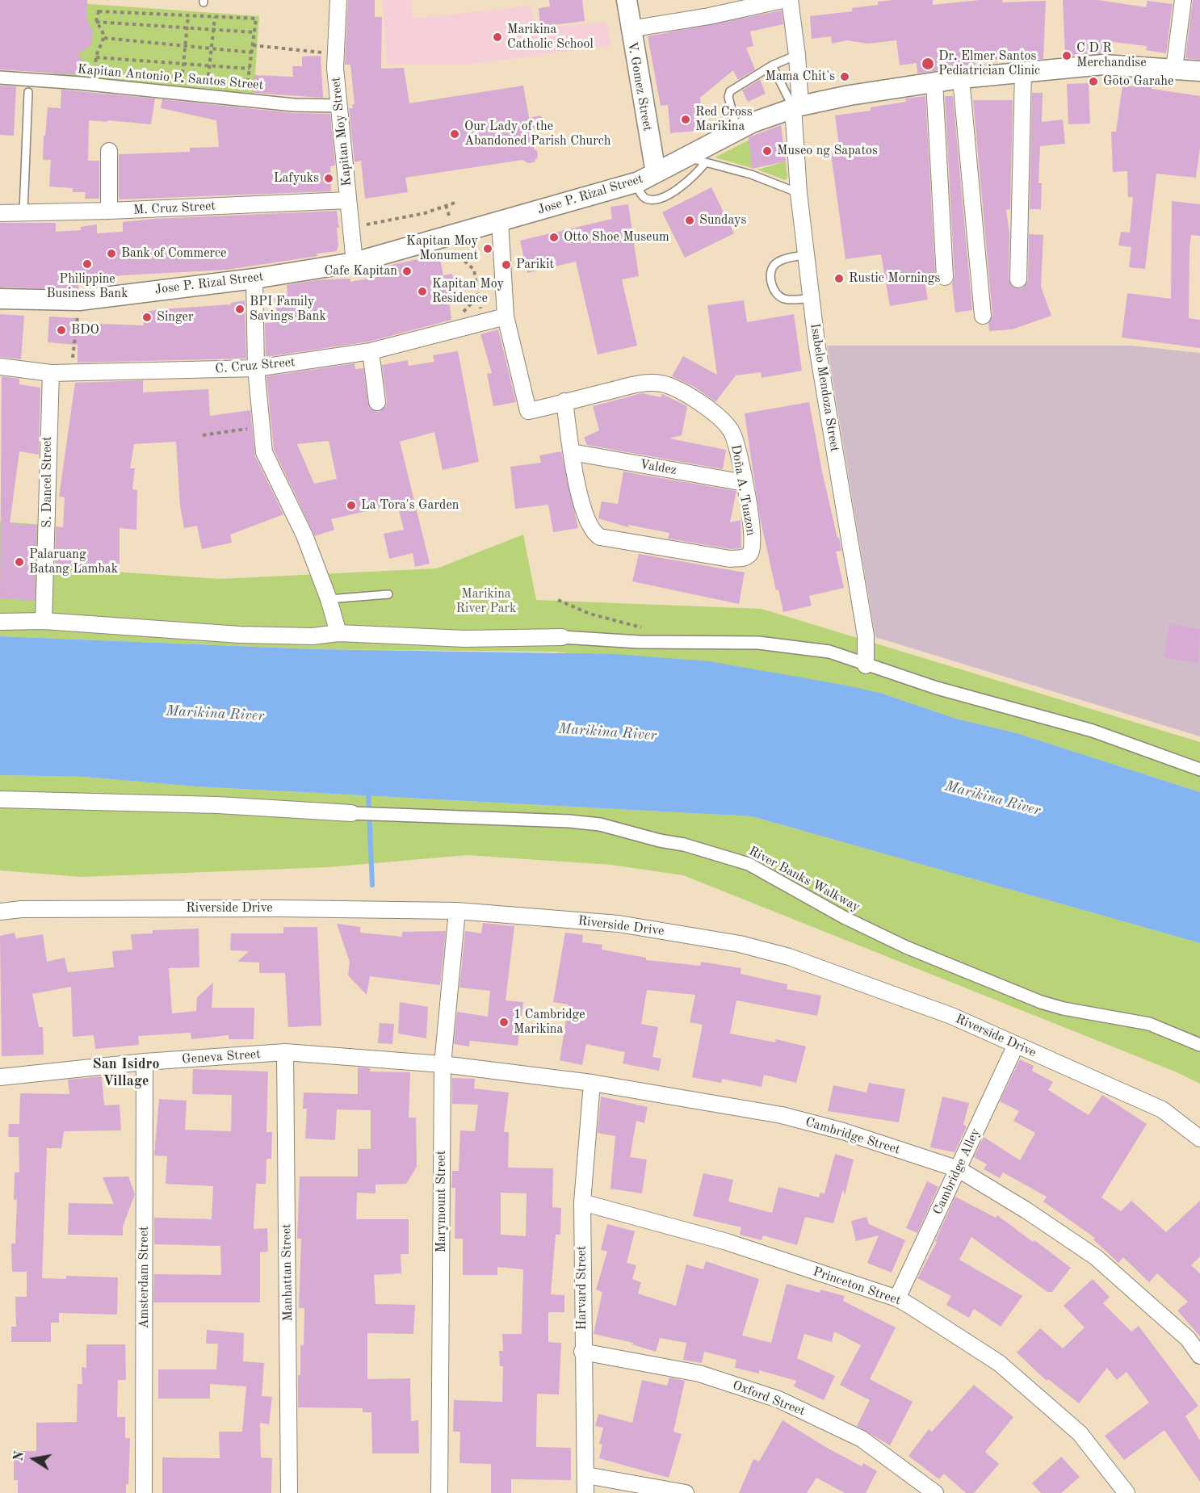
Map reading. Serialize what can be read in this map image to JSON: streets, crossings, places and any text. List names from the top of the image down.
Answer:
{
  "streets": {
    "street": [
      "Kapitan Antonio P. Santos Street",
      "V. Gomez Street",
      "Kapitan Moy Street",
      "Jose P. Rizal Street",
      "M. Cruz Street",
      "C. Cruz Street",
      "Isabelo Mendoza Street",
      "Valdez",
      "S. Dancel Street",
      "Doña A. Tuazon",
      "River Banks Walkway",
      "Riverside Drive",
      "Geneva Street",
      "Cambridge Street",
      "Cambridge Alley",
      "Marymount Street",
      "Manhattan Street",
      "Amsterdam Street",
      "Princeton Street",
      "Harvard Street",
      "Oxford Street"
    ]
  },
  "crossings": [
    ["Kapitan Antonio P. Santos Street", "Kapitan Moy Street"],
    ["V. Gomez Street", "Jose P. Rizal Street"],
    ["Kapitan Moy Street", "Jose P. Rizal Street"],
    ["Kapitan Moy Street", "M. Cruz Street"],
    ["Jose P. Rizal Street", "Isabelo Mendoza Street"],
    ["C. Cruz Street", "S. Dancel Street"],
    ["C. Cruz Street", "Doña A. Tuazon"],
    ["Valdez", "Doña A. Tuazon"],
    ["Riverside Drive", "Cambridge Alley"],
    ["Riverside Drive", "Marymount Street"],
    ["Geneva Street", "Cambridge Street"],
    ["Geneva Street", "Marymount Street"],
    ["Geneva Street", "Manhattan Street"],
    ["Geneva Street", "Amsterdam Street"],
    ["Cambridge Street", "Cambridge Alley"],
    ["Cambridge Street", "Marymount Street"],
    ["Cambridge Street", "Harvard Street"],
    ["Cambridge Alley", "Princeton Street"],
    ["Princeton Street", "Harvard Street"],
    ["Harvard Street", "Oxford Street"]
  ],
  "districts": ["San Isidro Village"],
  "water": ["Marikina River"],
  "parks": ["Marikina River Park"],
  "places": [
    "Marikina Catholic School",
    "C D R Merchandise",
    "Dr. Elmer Santos Pediatrician Clinic",
    "Mama Chit's",
    "Goto Garahe",
    "Red Cross Marikina",
    "Our Lady of the Abandoned Parish Church",
    "Museo ng Sapatos",
    "Lafyuks",
    "Sundays",
    "Otto Shoe Museum",
    "Kapitan Moy Monument",
    "Bank of Commerce",
    "Philippine Business Bank",
    "Parikit",
    "Cafe Kapitan",
    "Rustic Mornings",
    "Kapitan Moy Residence",
    "BPI Family Savings Bank",
    "Singer",
    "BDO",
    "La Tora's Garden",
    "Palaruang Batang Lambak",
    "1 Cambridge Marikina"
  ],
  "north": "left"
}
